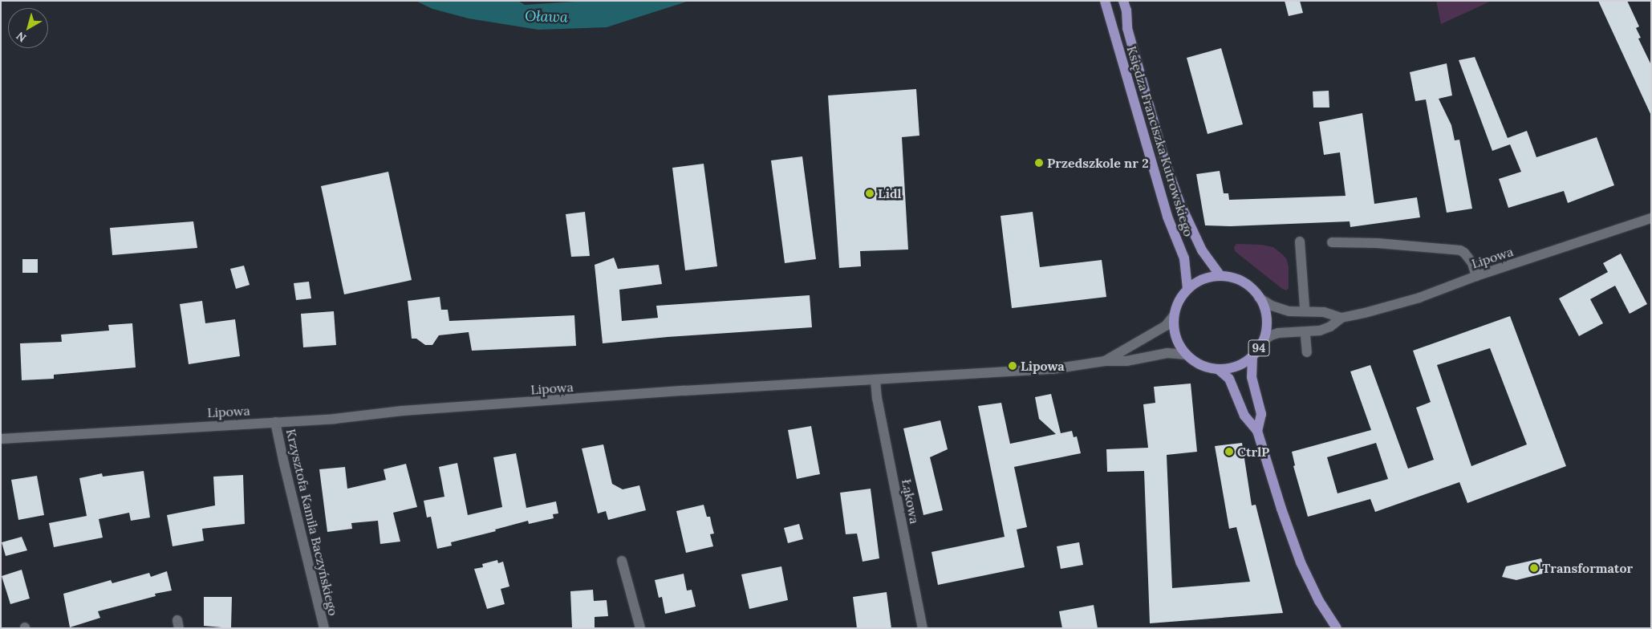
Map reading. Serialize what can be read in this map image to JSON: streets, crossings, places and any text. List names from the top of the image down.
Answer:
{
  "streets": {
    "main road": ["Księdza Franciszka Kutrowskiego", "94"],
    "street": ["Lipowa", "Łąkowa", "Krzysztofa Kamila Baczyńskiego"]
  },
  "crossings": [
    ["Księdza Franciszka Kutrowskiego", "Lipowa"],
    ["Księdza Franciszka Kutrowskiego", "94"],
    ["Lipowa", "94"],
    ["Lipowa", "Łąkowa"],
    ["Lipowa", "Krzysztofa Kamila Baczyńskiego"]
  ],
  "water": ["Oława"],
  "places": [
    "Przedszkole nr 2",
    "Lidl",
    "Lipowa",
    "CtrlP",
    "Transformator"
  ],
  "north": "bottom left"
}
